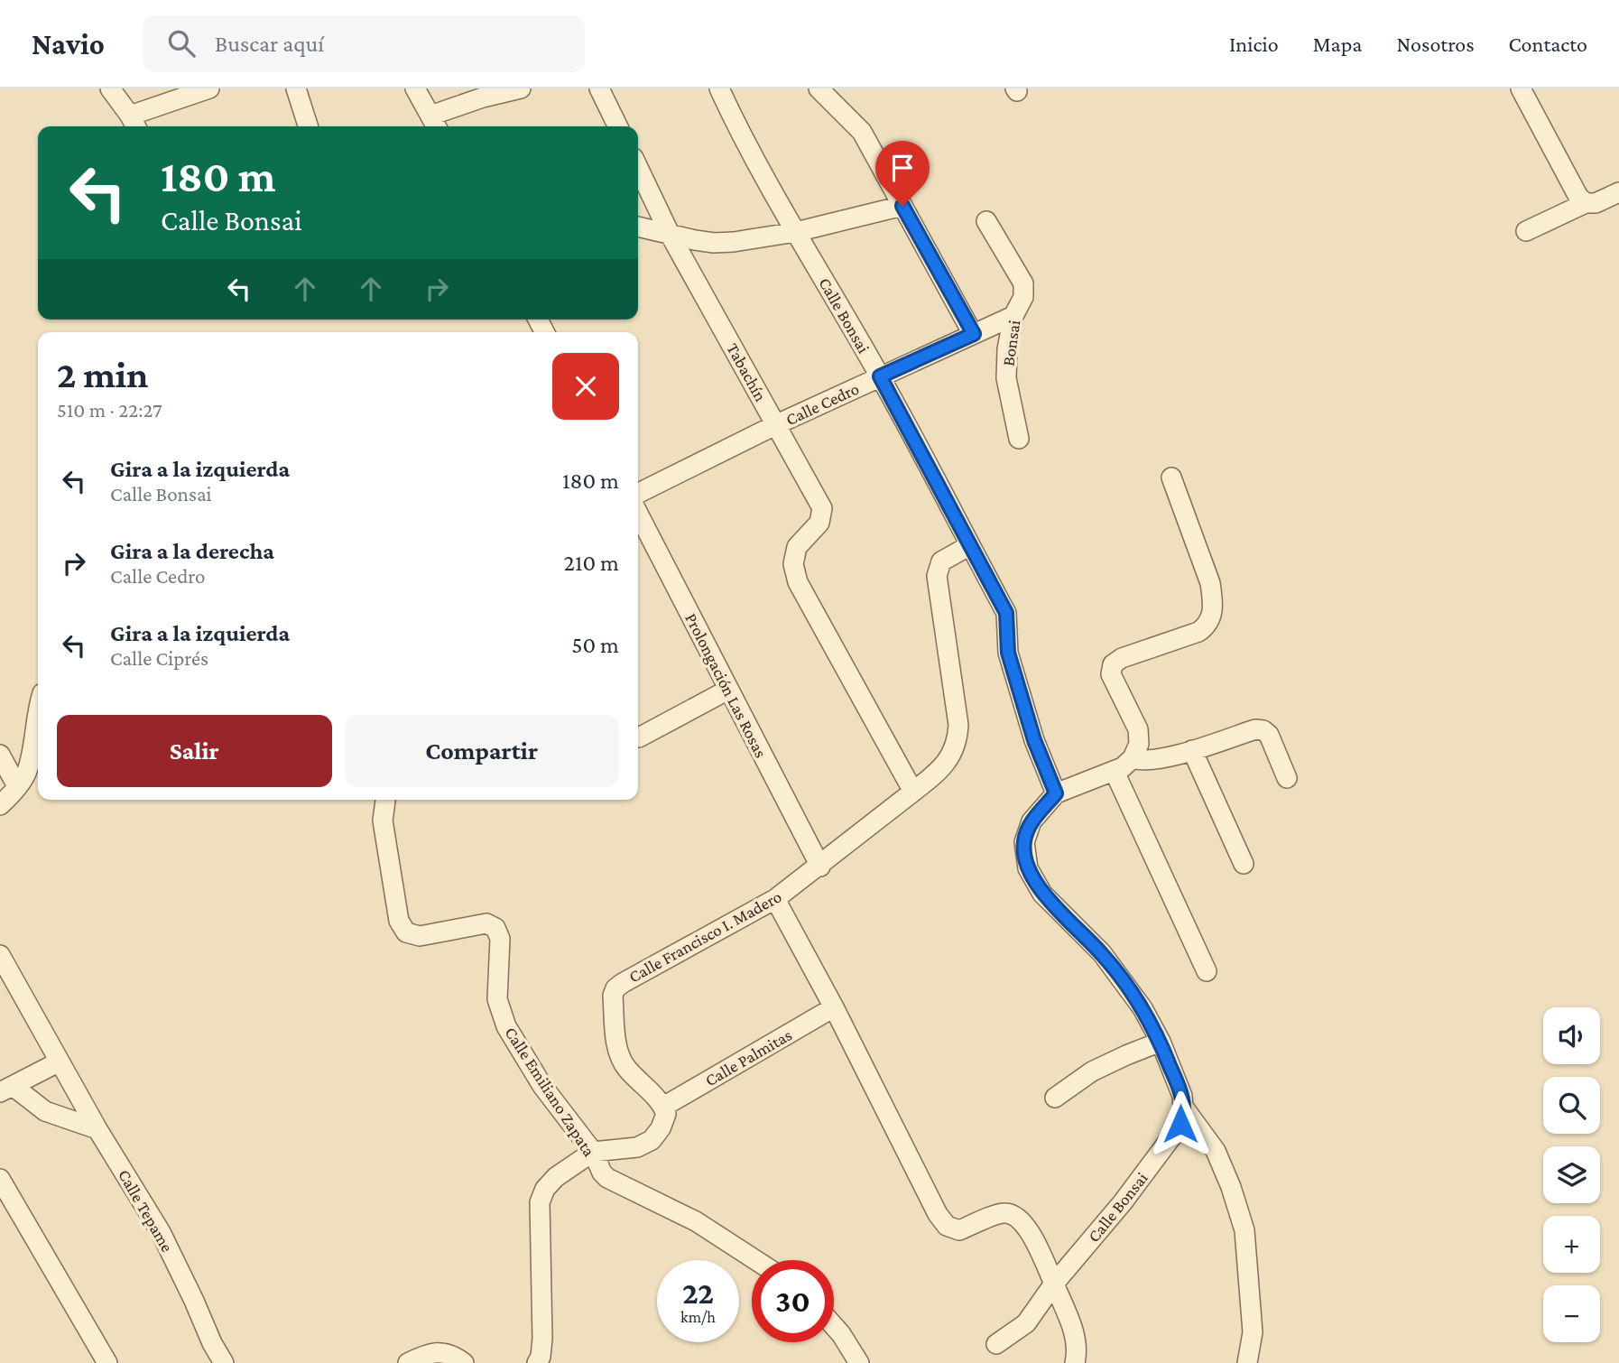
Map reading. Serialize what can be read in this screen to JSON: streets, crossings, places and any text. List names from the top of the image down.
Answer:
{
  "streets": {
    "street": [
      "Calle Bonsai",
      "Bonsai",
      "Tabachín",
      "Calle Cedro",
      "Prolongación Las Rosas",
      "Calle Francisco I. Madero",
      "Calle Palmitas",
      "Calle Emiliano Zapata",
      "Calle Tepame"
    ]
  },
  "crossings": [
    ["Calle Bonsai", "Calle Cedro"],
    ["Calle Bonsai", "Calle Francisco I. Madero"],
    ["Bonsai", "Calle Cedro"],
    ["Tabachín", "Calle Cedro"],
    ["Tabachín", "Calle Francisco I. Madero"],
    ["Prolongación Las Rosas", "Calle Francisco I. Madero"],
    ["Calle Francisco I. Madero", "Calle Palmitas"]
  ],
  "page": {
    "header": "Navio",
    "search": "Buscar aquí",
    "nav": [
      "Inicio",
      "Mapa",
      "Nosotros",
      "Contacto"
    ],
    "turn": ["180 m", "Calle Bonsai"],
    "heading": ["2 min", "510 m · 22:27"],
    "list": [
      {
        "name": "Gira a la izquierda",
        "note": "Calle Bonsai",
        "value": "180 m"
      },
      {
        "name": "Gira a la derecha",
        "note": "Calle Cedro",
        "value": "210 m"
      },
      {
        "name": "Gira a la izquierda",
        "note": "Calle Ciprés",
        "value": "50 m"
      }
    ],
    "buttons": ["Salir", "Compartir"],
    "map_buttons": ["+", "−"],
    "speed": "22 km/h",
    "limit": "30"
  }
}
